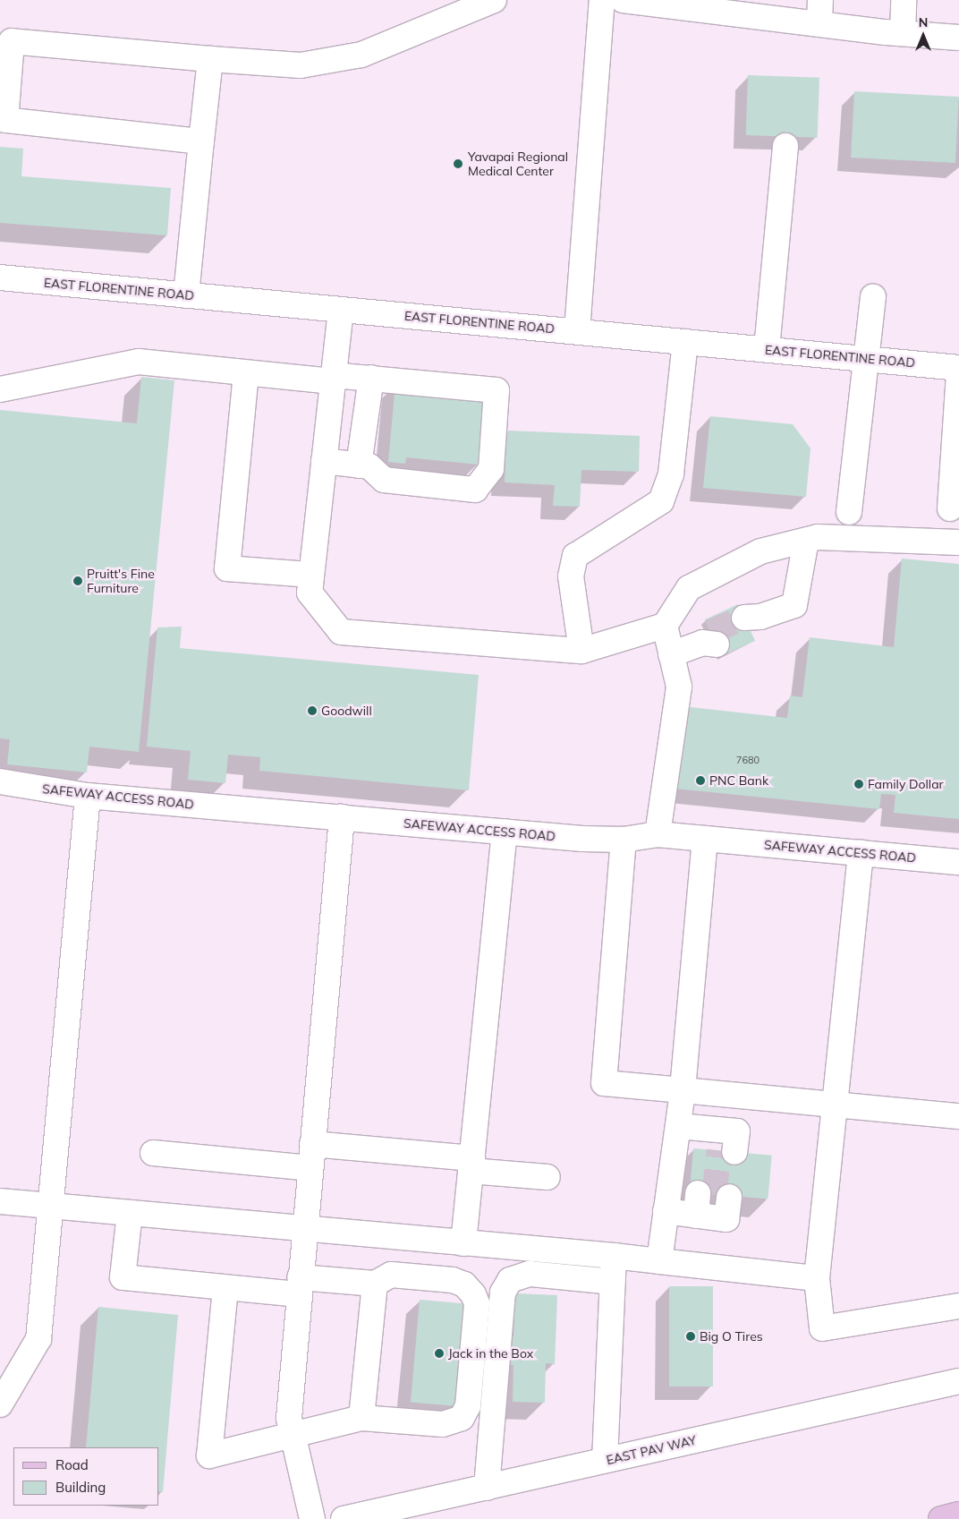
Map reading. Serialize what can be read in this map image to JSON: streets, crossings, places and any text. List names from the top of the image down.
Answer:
{
  "streets": {
    "street": ["EAST FLORENTINE ROAD", "SAFEWAY ACCESS ROAD", "EAST PAV WAY"]
  },
  "places": [
    "Yavapai Regional Medical Center",
    "Pruitt's Fine Furniture",
    "Goodwill",
    "PNC Bank",
    "Family Dollar",
    "Big O Tires",
    "Jack in the Box"
  ],
  "house_numbers": ["7680"],
  "legend": ["Road", "Building"],
  "north": "top"
}
